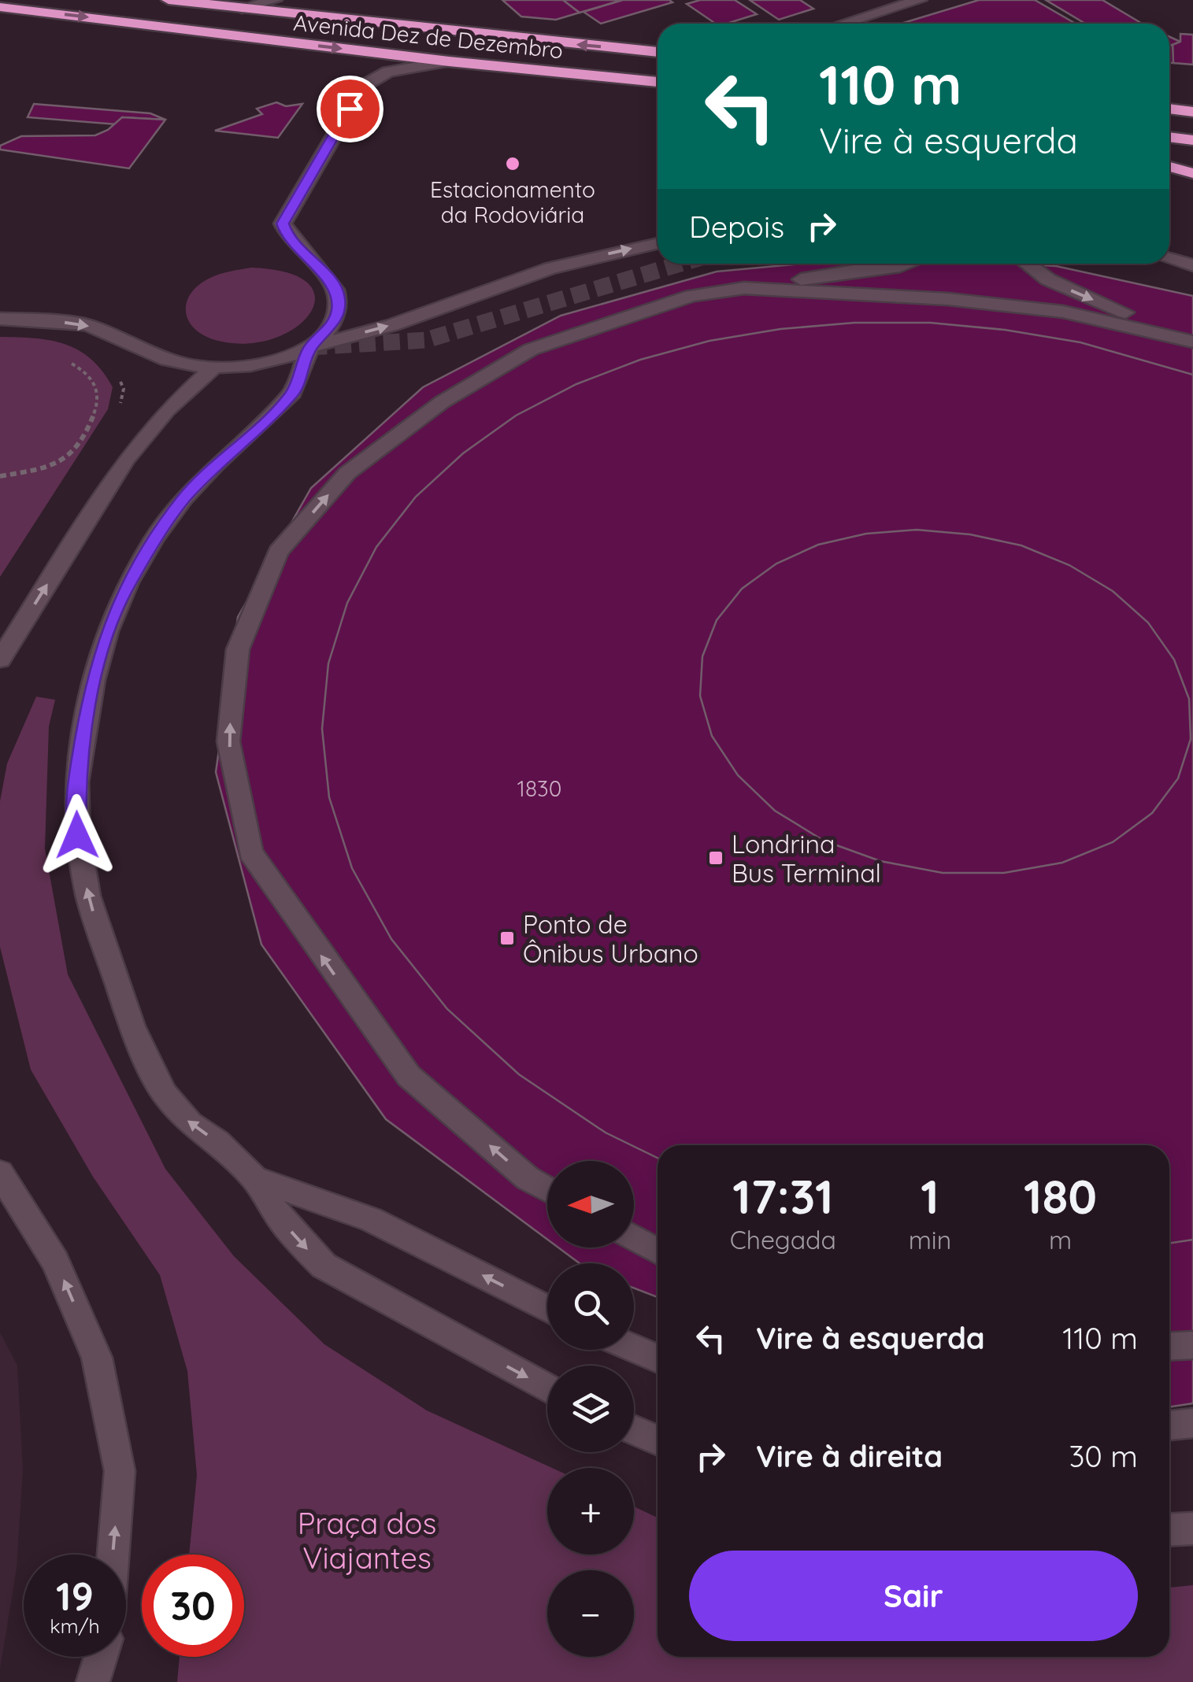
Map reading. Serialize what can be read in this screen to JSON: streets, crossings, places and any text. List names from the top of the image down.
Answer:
{
  "streets": {
    "highway": ["Avenida Dez de Dezembro"]
  },
  "parks": ["Praça dos Viajantes"],
  "places": {
    "other": ["Estacionamento da Rodoviária"],
    "transit": ["Londrina Bus Terminal", "Ponto de Ônibus Urbano"]
  },
  "house_numbers": ["1830"],
  "north": "left",
  "page": {
    "turn": ["110 m", "Vire à esquerda"],
    "then": "Depois",
    "eta": [
      "17:31",
      "Chegada",
      "1",
      "min",
      "180",
      "m"
    ],
    "map_buttons": ["+", "−"],
    "list": [
      {
        "name": "Vire à esquerda",
        "value": "110 m"
      },
      {
        "name": "Vire à direita",
        "value": "30 m"
      }
    ],
    "buttons": "Sair",
    "speed": "19 km/h",
    "limit": "30"
  }
}
